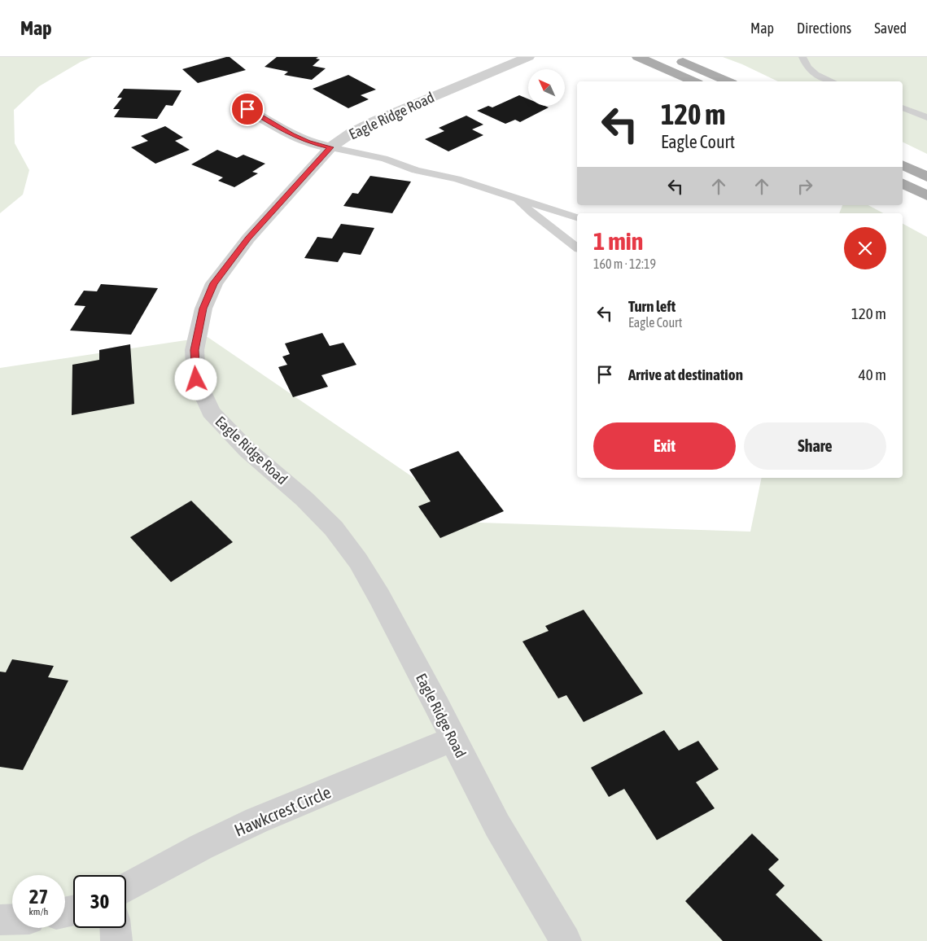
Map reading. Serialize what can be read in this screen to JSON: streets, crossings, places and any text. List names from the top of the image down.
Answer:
{
  "streets": {
    "street": ["Eagle Ridge Road", "Hawkcrest Circle"]
  },
  "crossings": [
    ["Eagle Ridge Road", "Hawkcrest Circle"]
  ],
  "north": "top left",
  "page": {
    "header": "Map",
    "nav": ["Map", "Directions", "Saved"],
    "turn": ["120 m", "Eagle Court"],
    "heading": ["1 min", "160 m · 12:19"],
    "list": [
      {
        "name": "Turn left",
        "note": "Eagle Court",
        "value": "120 m"
      },
      {
        "name": "Arrive at destination",
        "value": "40 m"
      }
    ],
    "buttons": ["Exit", "Share"],
    "speed": "27 km/h",
    "limit": "30"
  }
}
